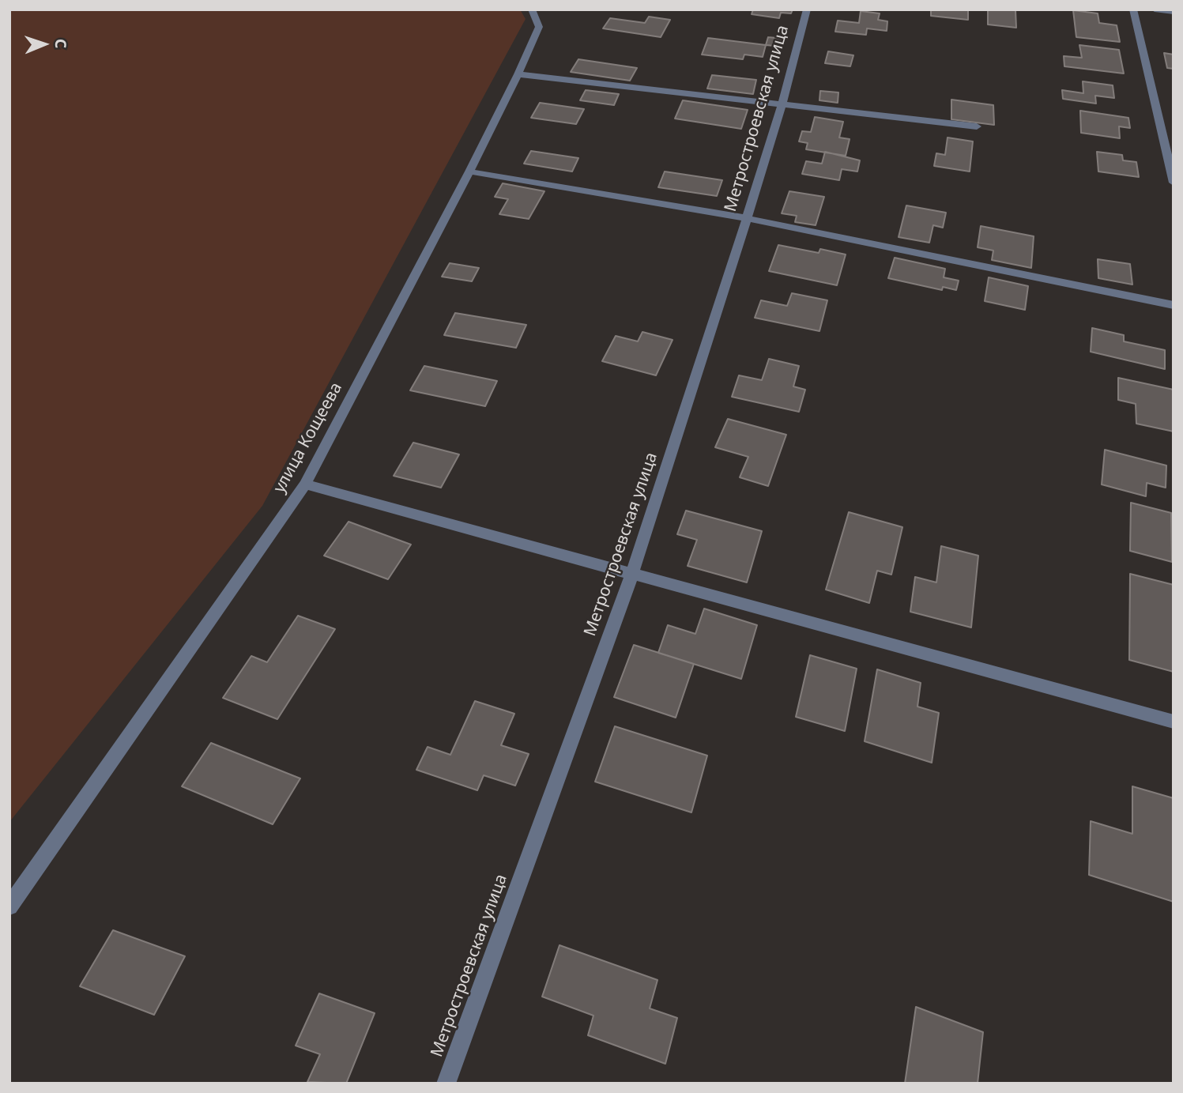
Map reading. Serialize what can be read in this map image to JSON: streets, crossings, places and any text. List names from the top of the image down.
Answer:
{
  "streets": {
    "street": ["Метростроевская улица", "улица Кощеева"]
  },
  "north": "right"
}
